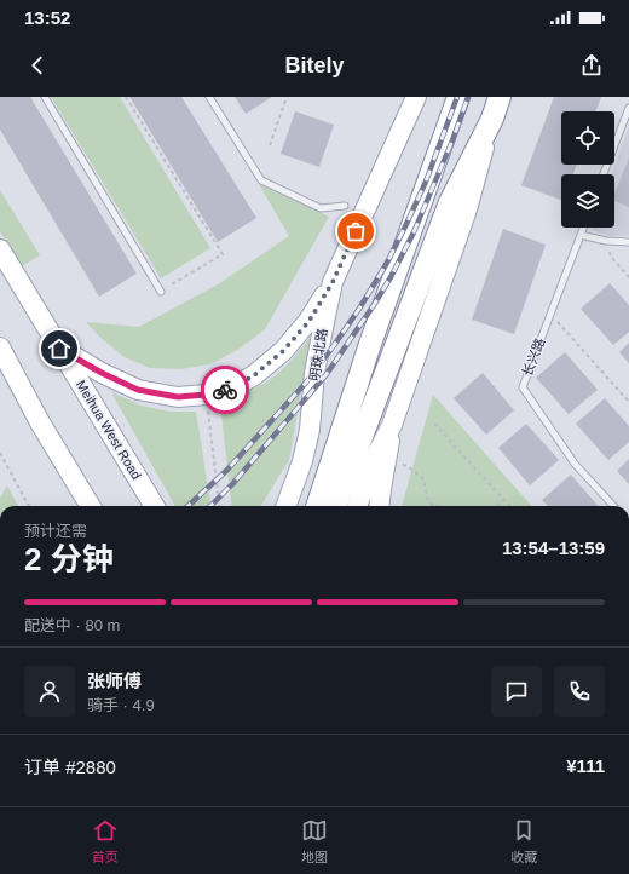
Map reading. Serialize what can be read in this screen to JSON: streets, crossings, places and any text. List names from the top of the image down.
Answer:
{
  "streets": {
    "main road": ["明珠北路", "Meihua West Road"],
    "lane": ["长兴路"]
  },
  "page": {
    "status": "13:52",
    "header": "Bitely",
    "heading": ["2 分钟", "预计还需", "13:54–13:59"],
    "panel": [
      "张师傅",
      "骑手 · 4.9",
      "订单 #2880",
      "¥111"
    ],
    "bar": "配送中 · 80 m",
    "tabs": ["首页", "地图", "收藏"]
  }
}
